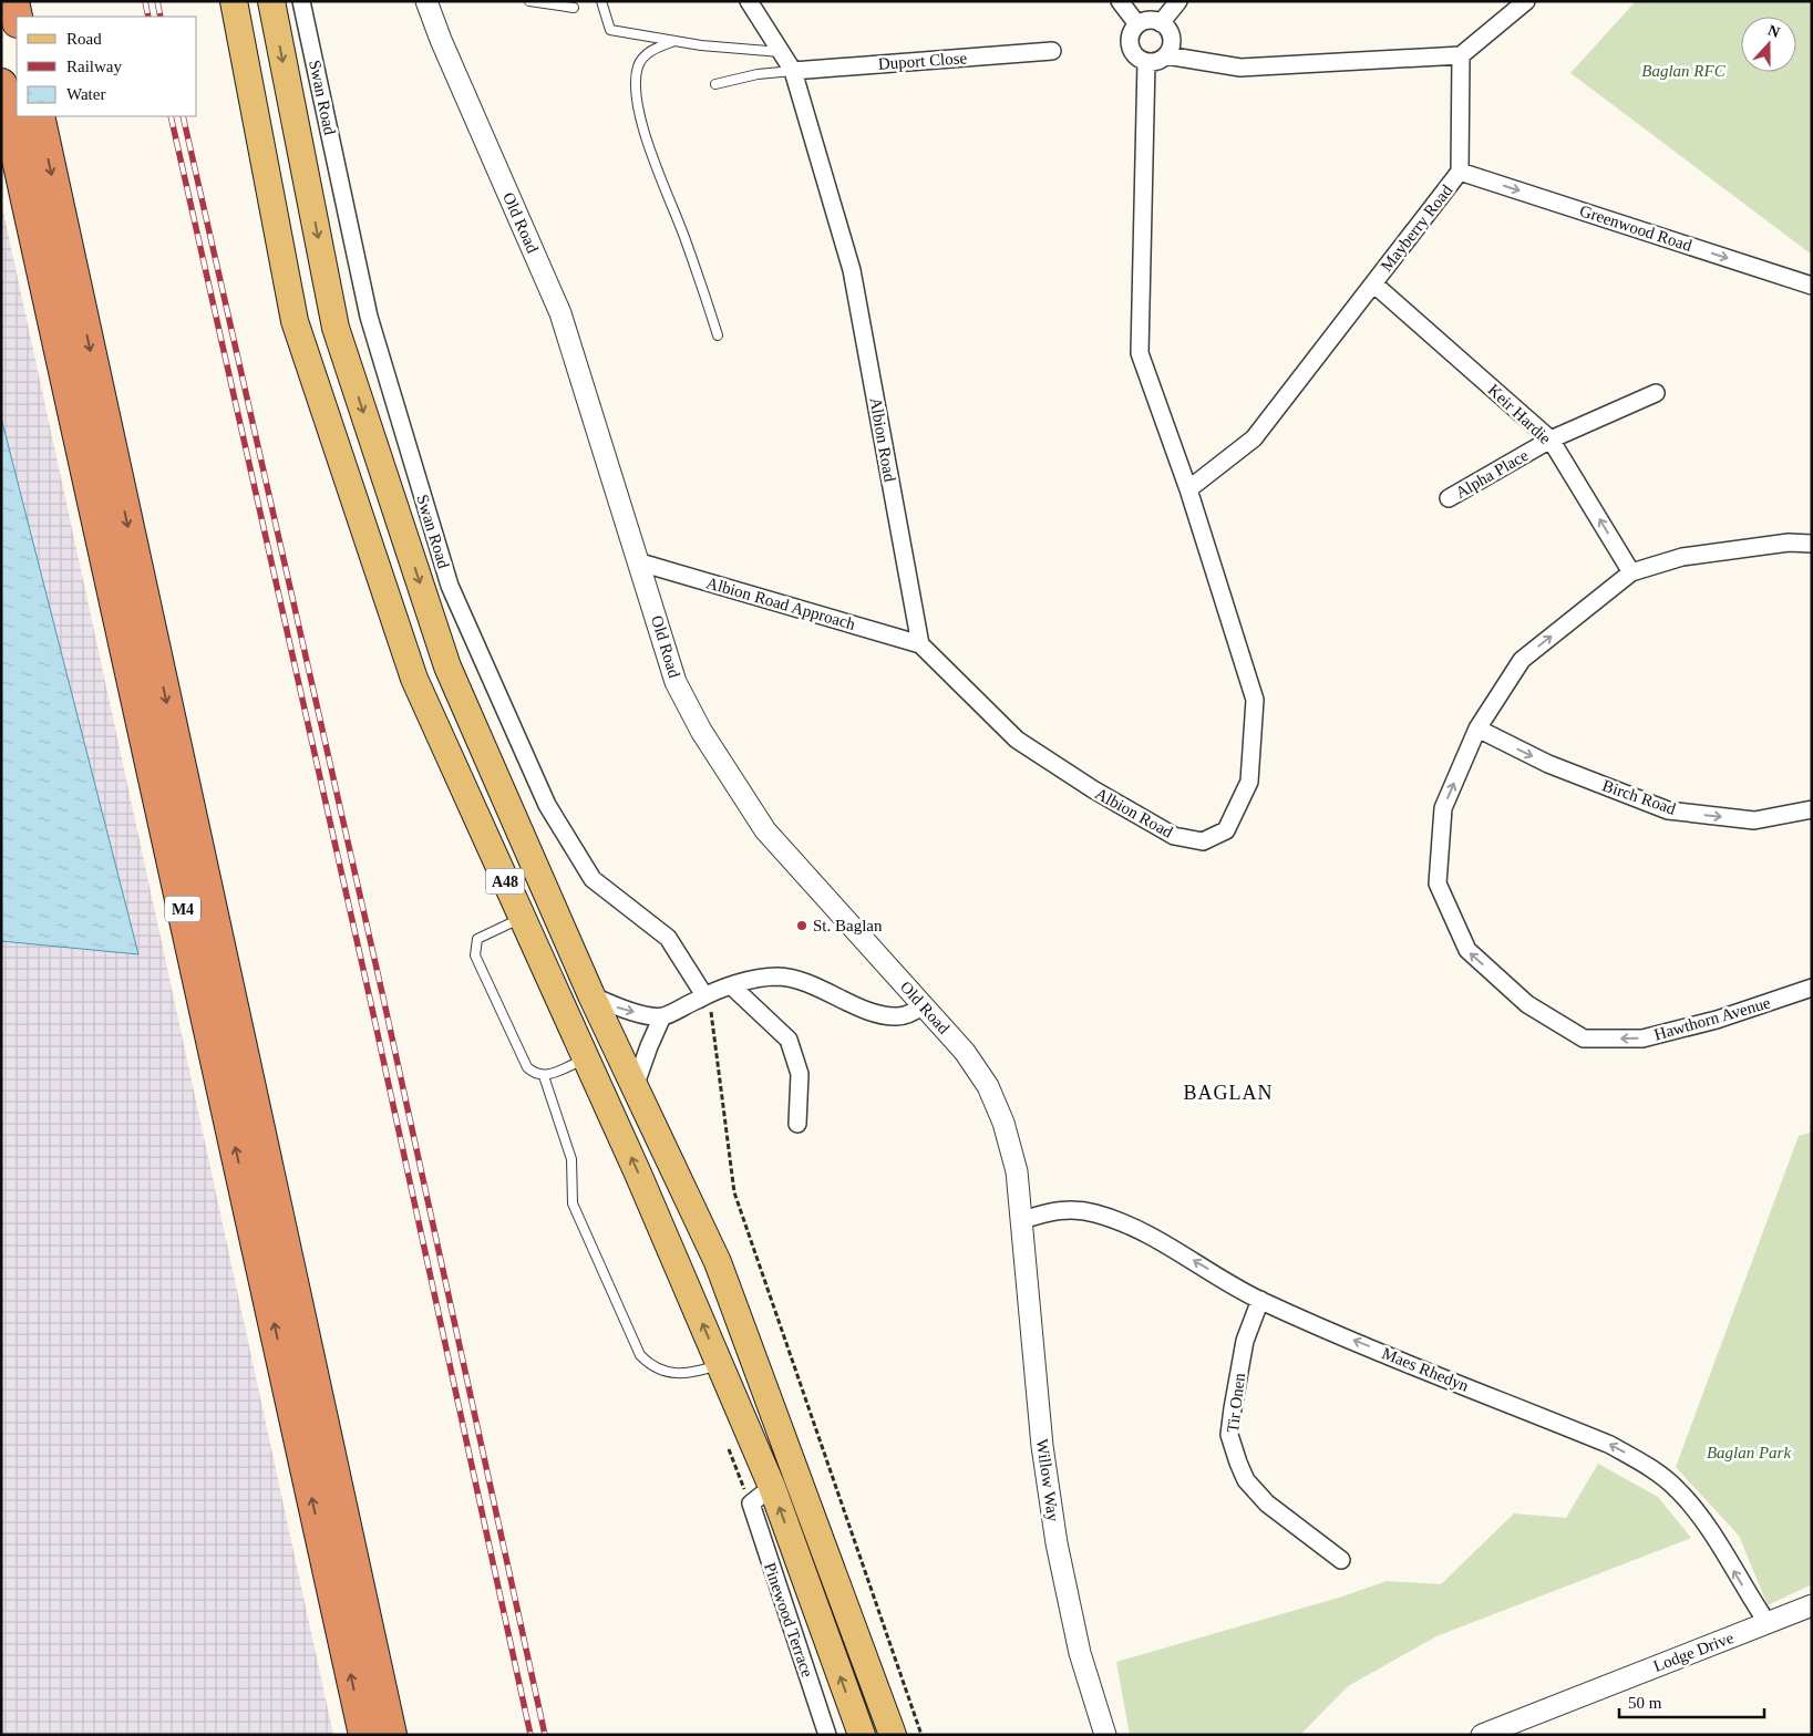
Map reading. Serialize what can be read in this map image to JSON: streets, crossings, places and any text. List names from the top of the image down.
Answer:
{
  "streets": {
    "highway": ["M4"],
    "main road": ["A48"],
    "street": [
      "Duport Close",
      "Swan Road",
      "Old Road",
      "Mayberry Road",
      "Greenwood Road",
      "Keir Hardie",
      "Albion Road",
      "Alpha Place",
      "Albion Road Approach",
      "Birch Road",
      "Hawthorn Avenue",
      "Maes Rhedyn",
      "Tir Onen",
      "Willow Way",
      "Pinewood Terrace",
      "Lodge Drive"
    ]
  },
  "crossings": [
    ["Duport Close", "Albion Road"],
    ["Old Road", "Albion Road Approach"],
    ["Old Road", "Maes Rhedyn"],
    ["Old Road", "Willow Way"],
    ["Mayberry Road", "Greenwood Road"],
    ["Mayberry Road", "Keir Hardie"],
    ["Mayberry Road", "Albion Road"],
    ["Keir Hardie", "Alpha Place"],
    ["Keir Hardie", "Hawthorn Avenue"],
    ["Albion Road", "Albion Road Approach"],
    ["Birch Road", "Hawthorn Avenue"],
    ["A48", "Pinewood Terrace"],
    ["Maes Rhedyn", "Tir Onen"],
    ["Maes Rhedyn", "Willow Way"],
    ["Maes Rhedyn", "Lodge Drive"]
  ],
  "one_way": [
    "Greenwood Road",
    "Keir Hardie",
    "Birch Road",
    "Maes Rhedyn"
  ],
  "districts": ["BAGLAN"],
  "parks": ["Baglan RFC", "Baglan Park"],
  "places": ["St. Baglan"],
  "legend": ["Road", "Railway", "Water"],
  "scale_bar": "50 m",
  "north": "top"
}
